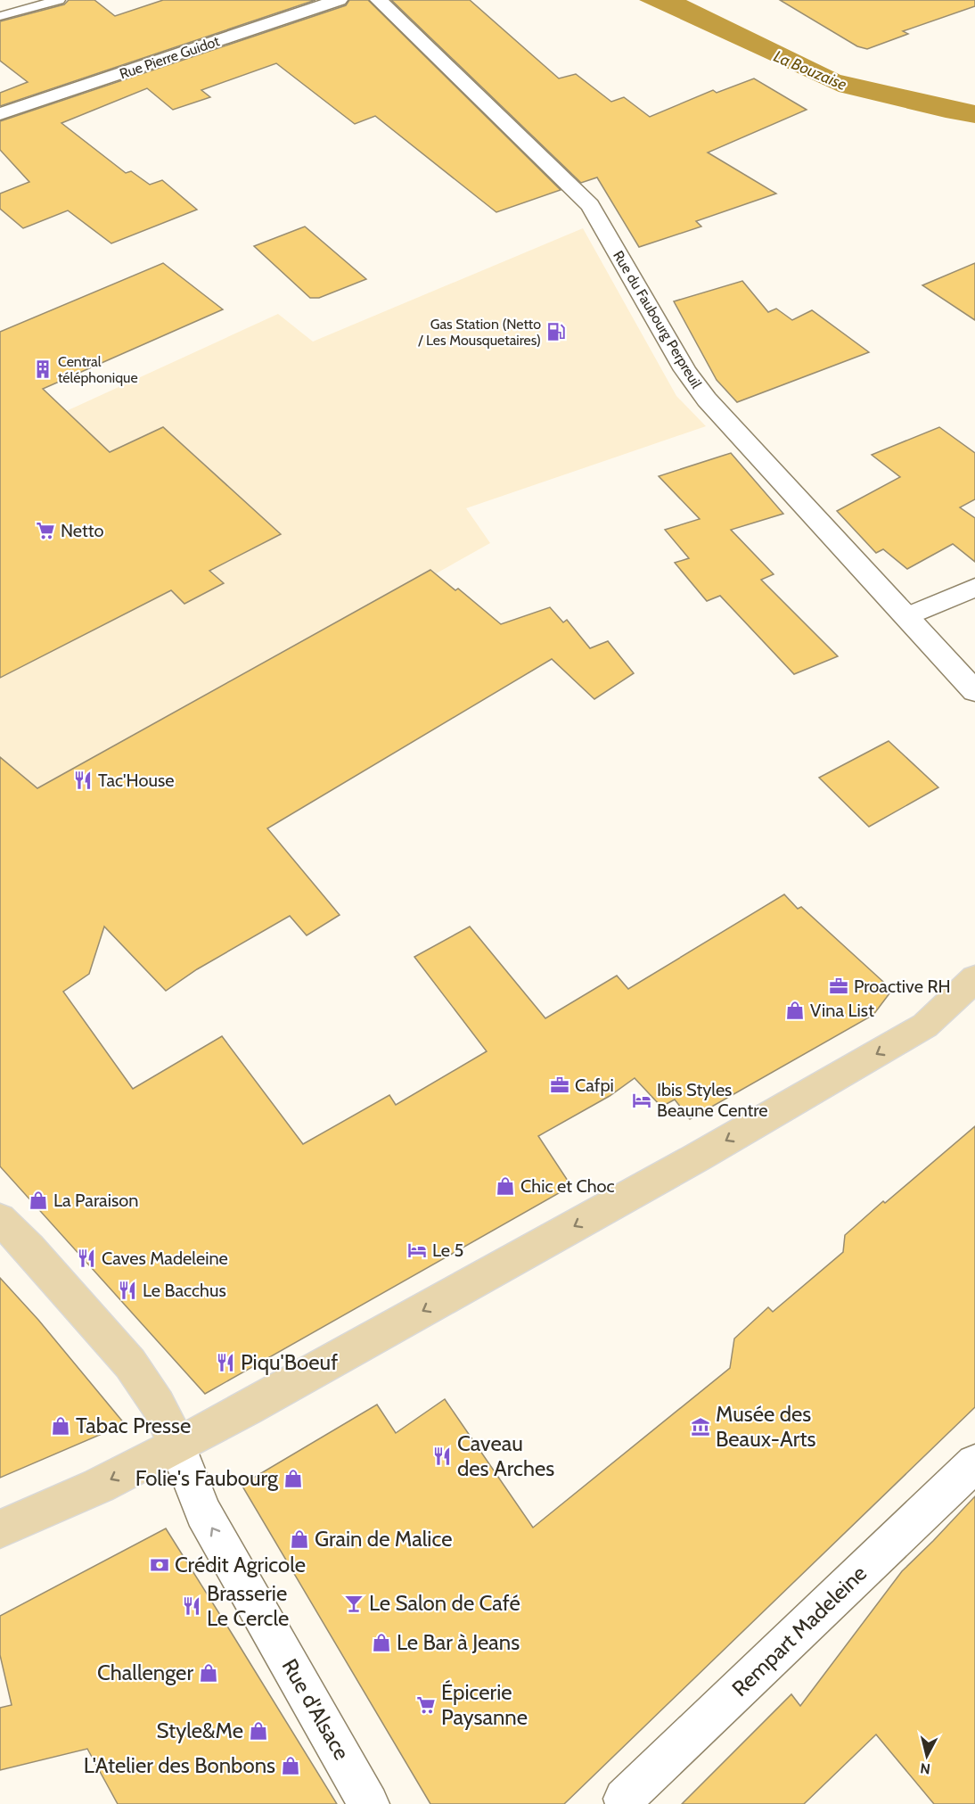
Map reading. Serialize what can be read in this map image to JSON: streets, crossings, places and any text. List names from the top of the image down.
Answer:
{
  "streets": {
    "main road": [
      "Rue Pierre Guidot",
      "Rue du Faubourg Perpreuil",
      "Rempart Madeleine",
      "Rue d'Alsace"
    ]
  },
  "one_way": ["Rue d'Alsace"],
  "water": ["La Bouzaise"],
  "places": {
    "fuel station": ["Gas Station (Netto / Les Mousquetaires)"],
    "building": ["Central téléphonique"],
    "supermarket": ["Netto", "Épicerie Paysanne"],
    "restaurant": [
      "Tac'House",
      "Caves Madeleine",
      "Le Bacchus",
      "Piqu'Boeuf",
      "Caveau des Arches",
      "Brasserie Le Cercle"
    ],
    "office": ["Proactive RH", "Cafpi"],
    "shop": [
      "Vina List",
      "Chic et Choc",
      "La Paraison",
      "Tabac Presse",
      "Folie's Faubourg",
      "Grain de Malice",
      "Le Bar à Jeans",
      "Challenger",
      "Style&Me",
      "L'Atelier des Bonbons"
    ],
    "hotel": ["Ibis Styles Beaune Centre", "Le 5"],
    "museum": ["Musée des Beaux-Arts"],
    "bank": ["Crédit Agricole"],
    "bar": ["Le Salon de Café"]
  },
  "north": "bottom"
}
